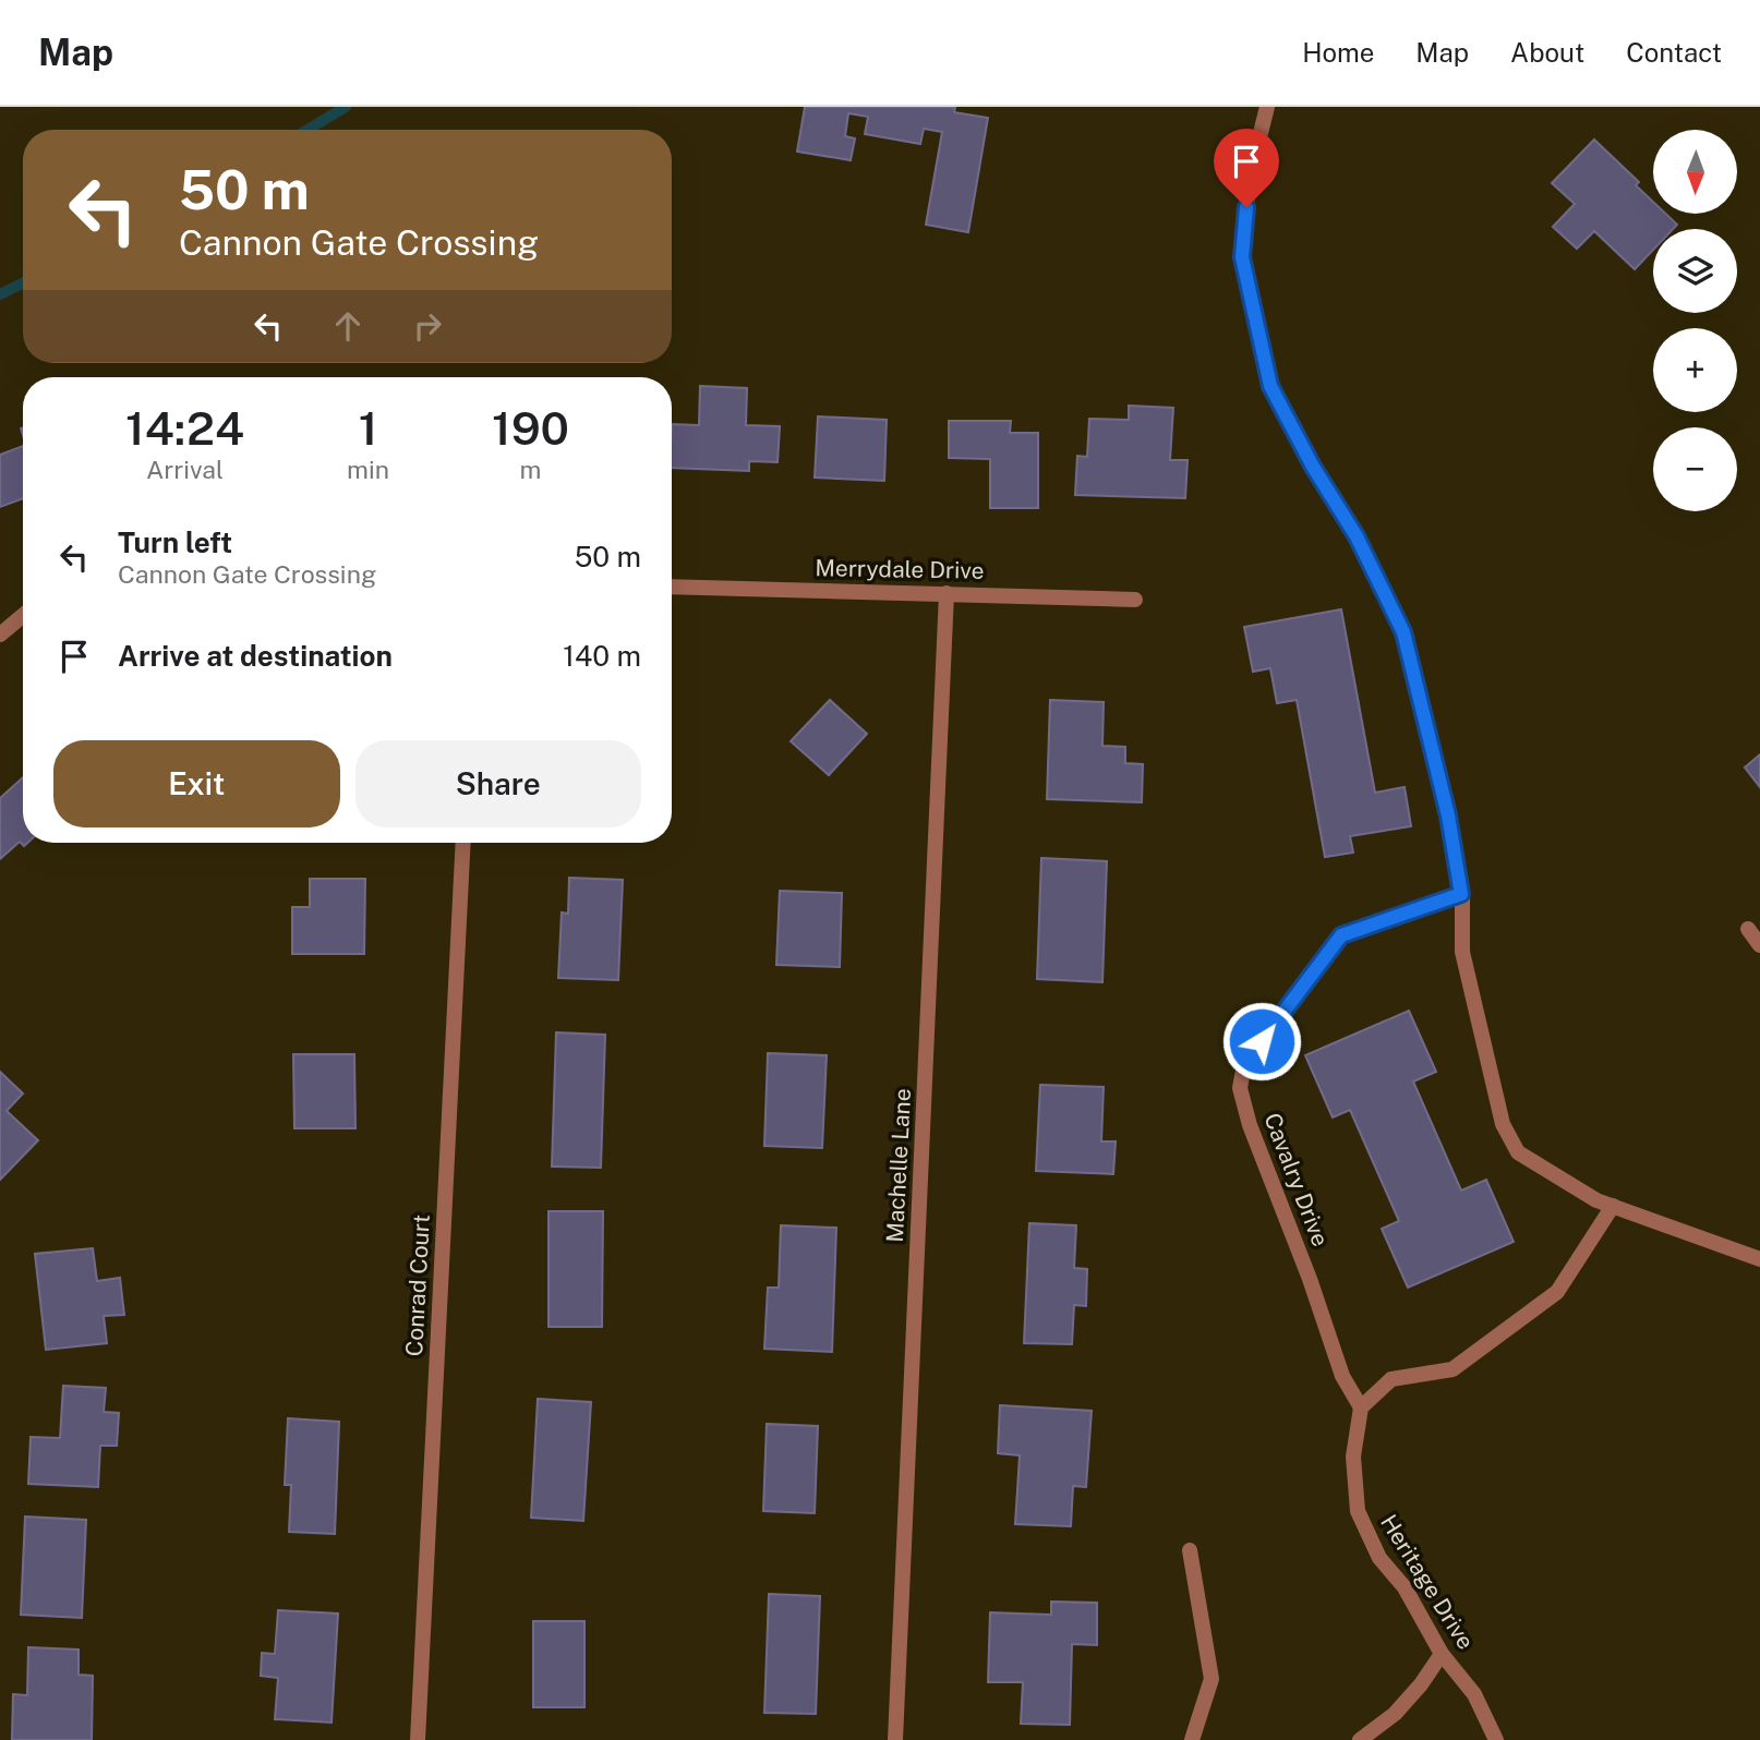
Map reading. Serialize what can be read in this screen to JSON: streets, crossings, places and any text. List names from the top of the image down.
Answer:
{
  "streets": {
    "street": [
      "Merrydale Drive",
      "Machelle Lane",
      "Cavalry Drive",
      "Conrad Court",
      "Heritage Drive"
    ]
  },
  "crossings": [
    ["Merrydale Drive", "Machelle Lane"],
    ["Cavalry Drive", "Heritage Drive"]
  ],
  "north": "bottom",
  "page": {
    "header": "Map",
    "nav": [
      "Home",
      "Map",
      "About",
      "Contact"
    ],
    "map_buttons": ["+", "−"],
    "turn": ["50 m", "Cannon Gate Crossing"],
    "eta": [
      "14:24",
      "Arrival",
      "1",
      "min",
      "190",
      "m"
    ],
    "list": [
      {
        "name": "Turn left",
        "note": "Cannon Gate Crossing",
        "value": "50 m"
      },
      {
        "name": "Arrive at destination",
        "value": "140 m"
      }
    ],
    "buttons": ["Exit", "Share"]
  }
}
